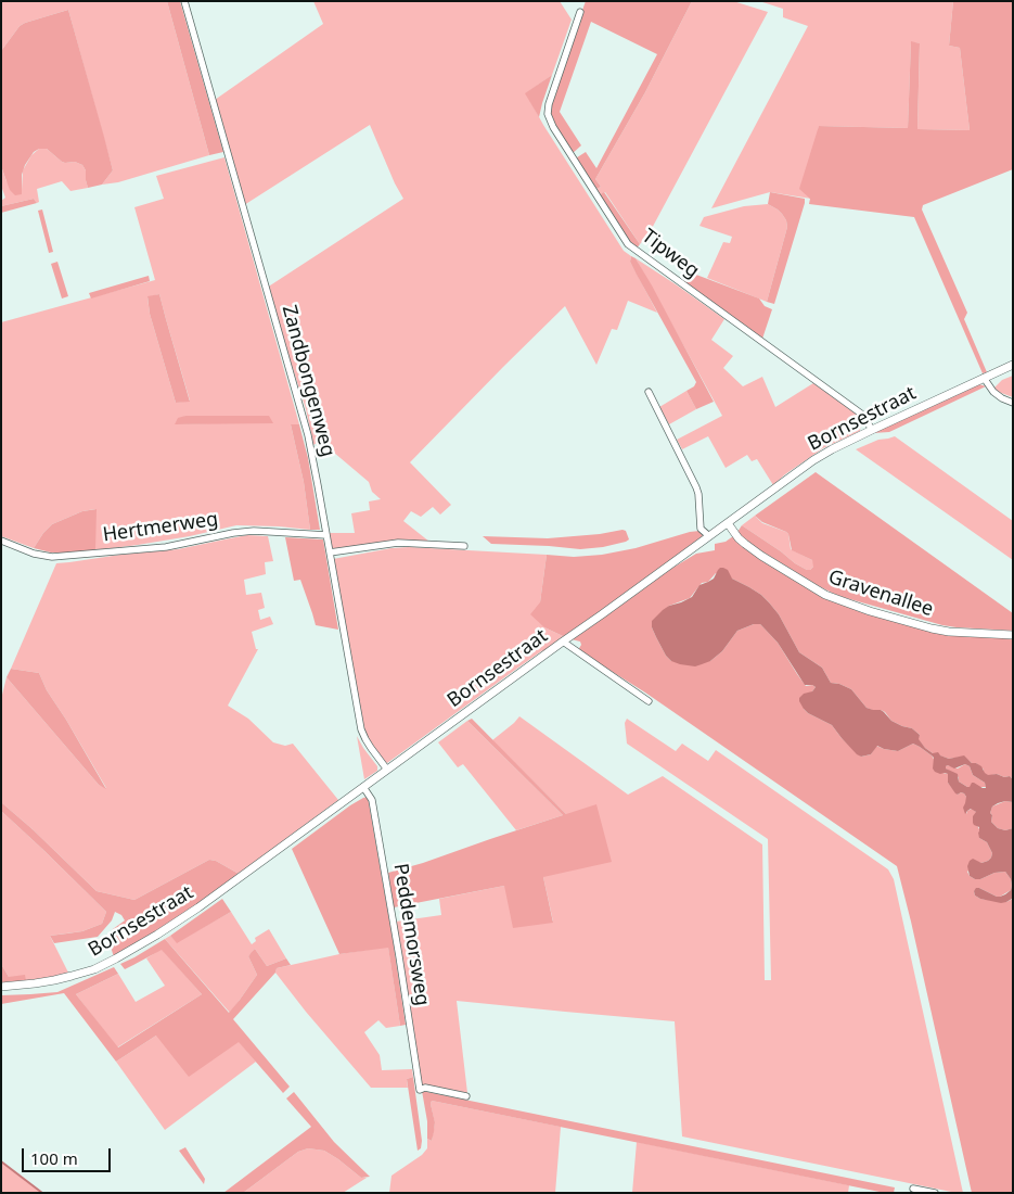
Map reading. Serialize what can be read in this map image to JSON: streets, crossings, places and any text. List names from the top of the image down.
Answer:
{
  "streets": {
    "street": [
      "Tipweg",
      "Zandbongenweg",
      "Bornsestraat",
      "Hertmerweg",
      "Gravenallee",
      "Peddemorsweg"
    ]
  },
  "crossings": [
    ["Tipweg", "Bornsestraat"],
    ["Zandbongenweg", "Bornsestraat"],
    ["Zandbongenweg", "Hertmerweg"],
    ["Bornsestraat", "Gravenallee"],
    ["Bornsestraat", "Peddemorsweg"]
  ],
  "scale_bar": "100 m"
}
